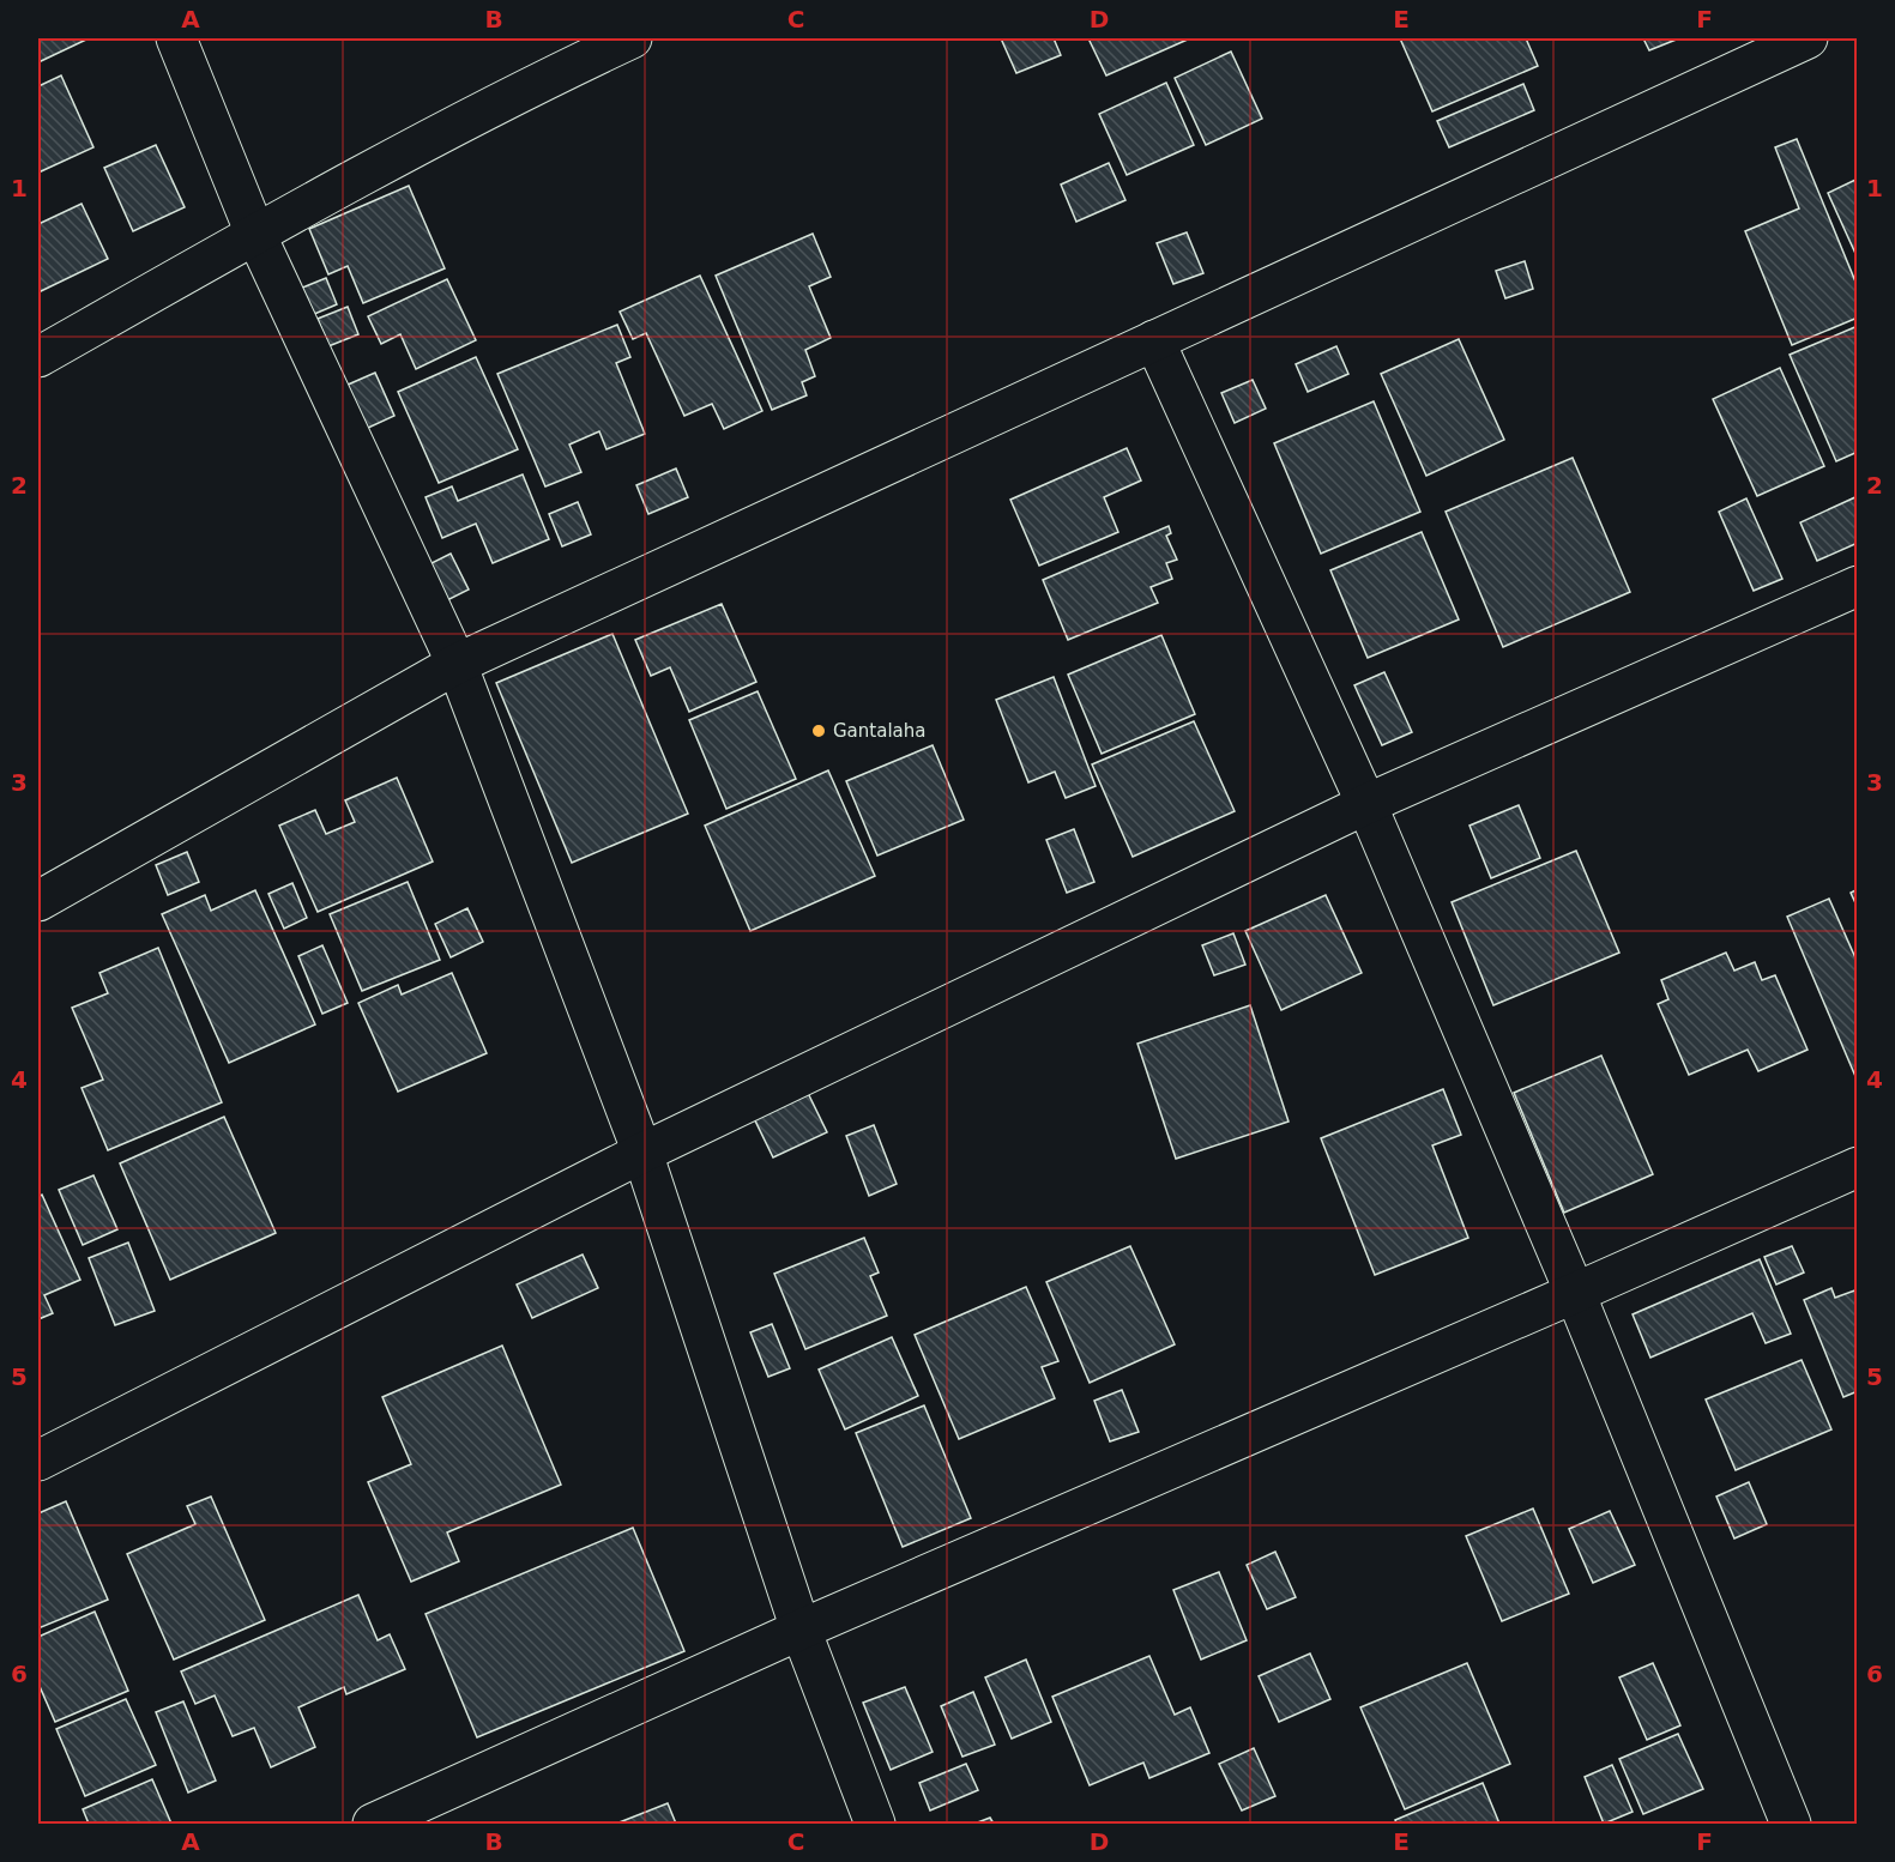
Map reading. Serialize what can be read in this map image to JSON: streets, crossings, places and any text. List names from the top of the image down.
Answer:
{
  "places": ["Gantalaha"],
  "grid": {
    "columns": [
      "A",
      "B",
      "C",
      "D",
      "E",
      "F"
    ],
    "rows": [
      "1",
      "2",
      "3",
      "4",
      "5",
      "6"
    ]
  }
}
